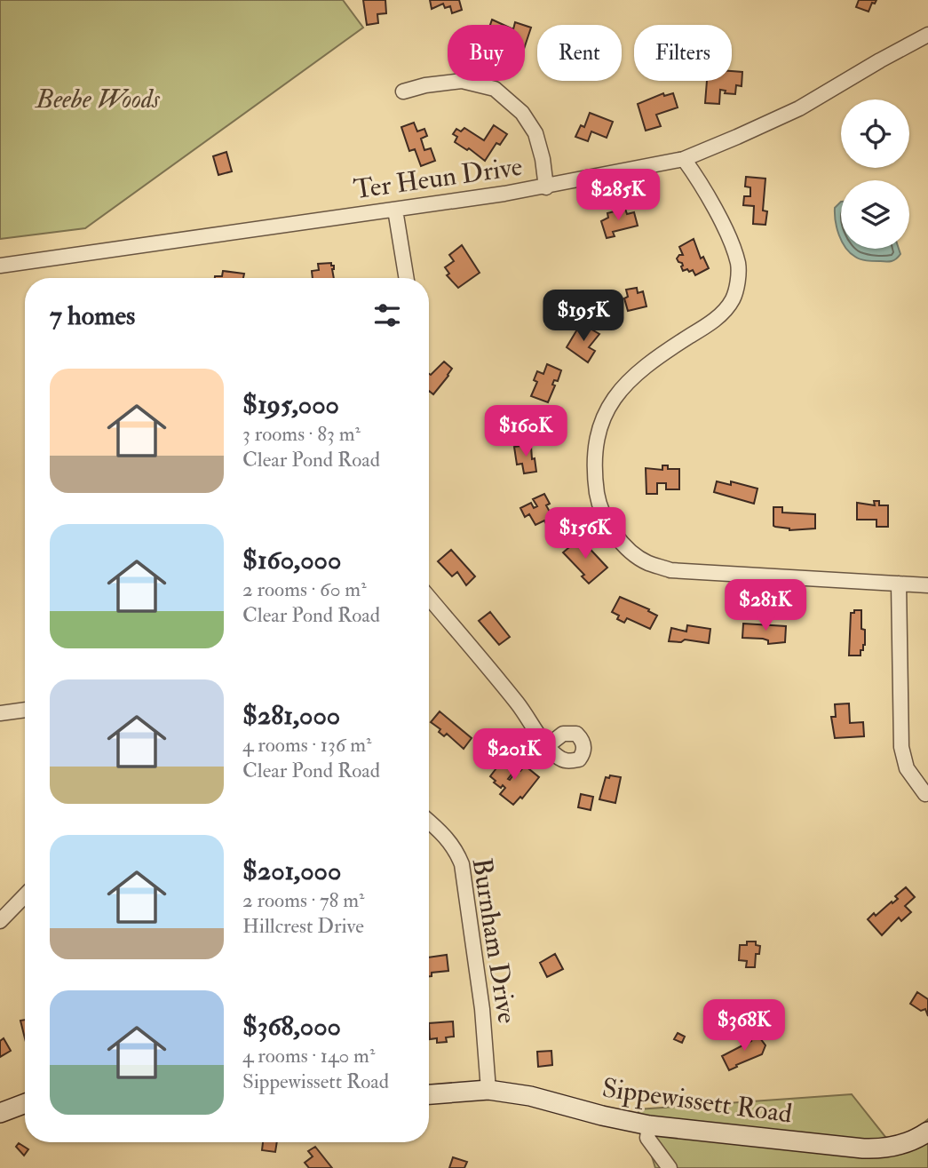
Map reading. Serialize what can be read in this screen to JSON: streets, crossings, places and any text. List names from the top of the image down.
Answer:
{
  "streets": {
    "main road": ["Sippewissett Road"],
    "street": ["Ter Heun Drive", "Burnham Drive"]
  },
  "crossings": [
    ["Burnham Drive", "Sippewissett Road"]
  ],
  "parks": ["Beebe Woods"],
  "page": {
    "chip": ["Buy", "Rent", "Filters"],
    "price": [
      "$285K",
      "$195K",
      "$160K",
      "$156K",
      "$281K",
      "$201K",
      "$368K"
    ],
    "heading": "7 homes",
    "list": [
      {
        "name": "$195,000",
        "note": "3 rooms · 83 m² · Clear Pond Road"
      },
      {
        "name": "$160,000",
        "note": "2 rooms · 60 m² · Clear Pond Road"
      },
      {
        "name": "$281,000",
        "note": "4 rooms · 136 m² · Clear Pond Road"
      },
      {
        "name": "$201,000",
        "note": "2 rooms · 78 m² · Hillcrest Drive"
      },
      {
        "name": "$368,000",
        "note": "4 rooms · 140 m² · Sippewissett Road"
      }
    ]
  }
}
